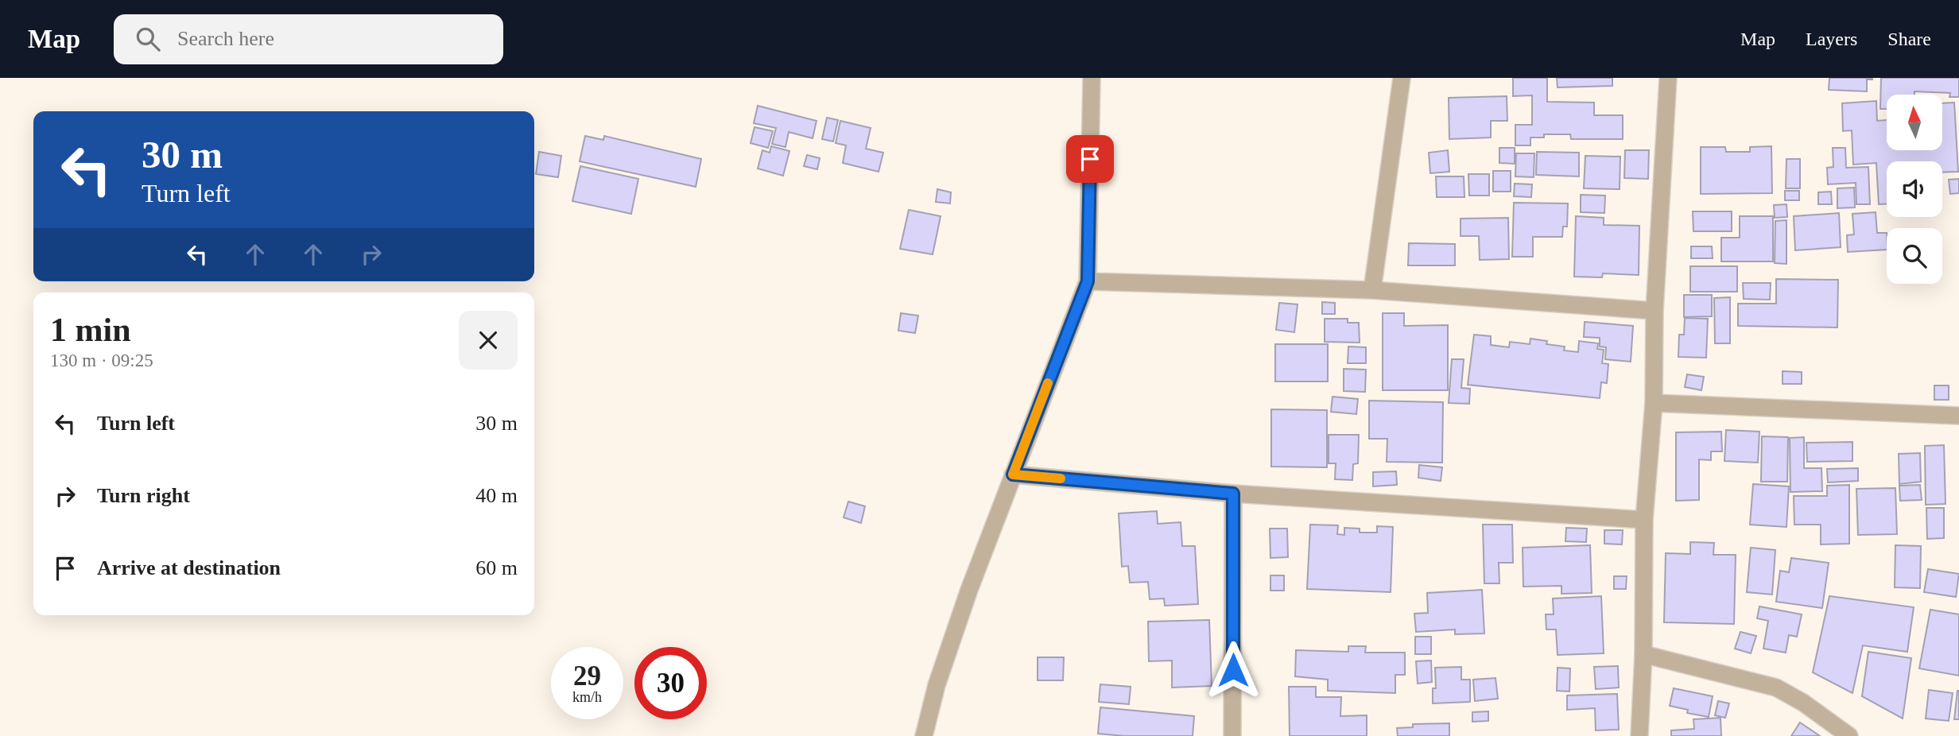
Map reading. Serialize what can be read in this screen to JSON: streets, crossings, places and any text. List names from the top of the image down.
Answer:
{
  "north": "top",
  "page": {
    "header": "Map",
    "search": "Search here",
    "nav": ["Map", "Layers", "Share"],
    "turn": ["30 m", "Turn left"],
    "heading": ["1 min", "130 m · 09:25"],
    "list": [
      {
        "name": "Turn left",
        "value": "30 m"
      },
      {
        "name": "Turn right",
        "value": "40 m"
      },
      {
        "name": "Arrive at destination",
        "value": "60 m"
      }
    ],
    "speed": "29 km/h",
    "limit": "30"
  }
}
